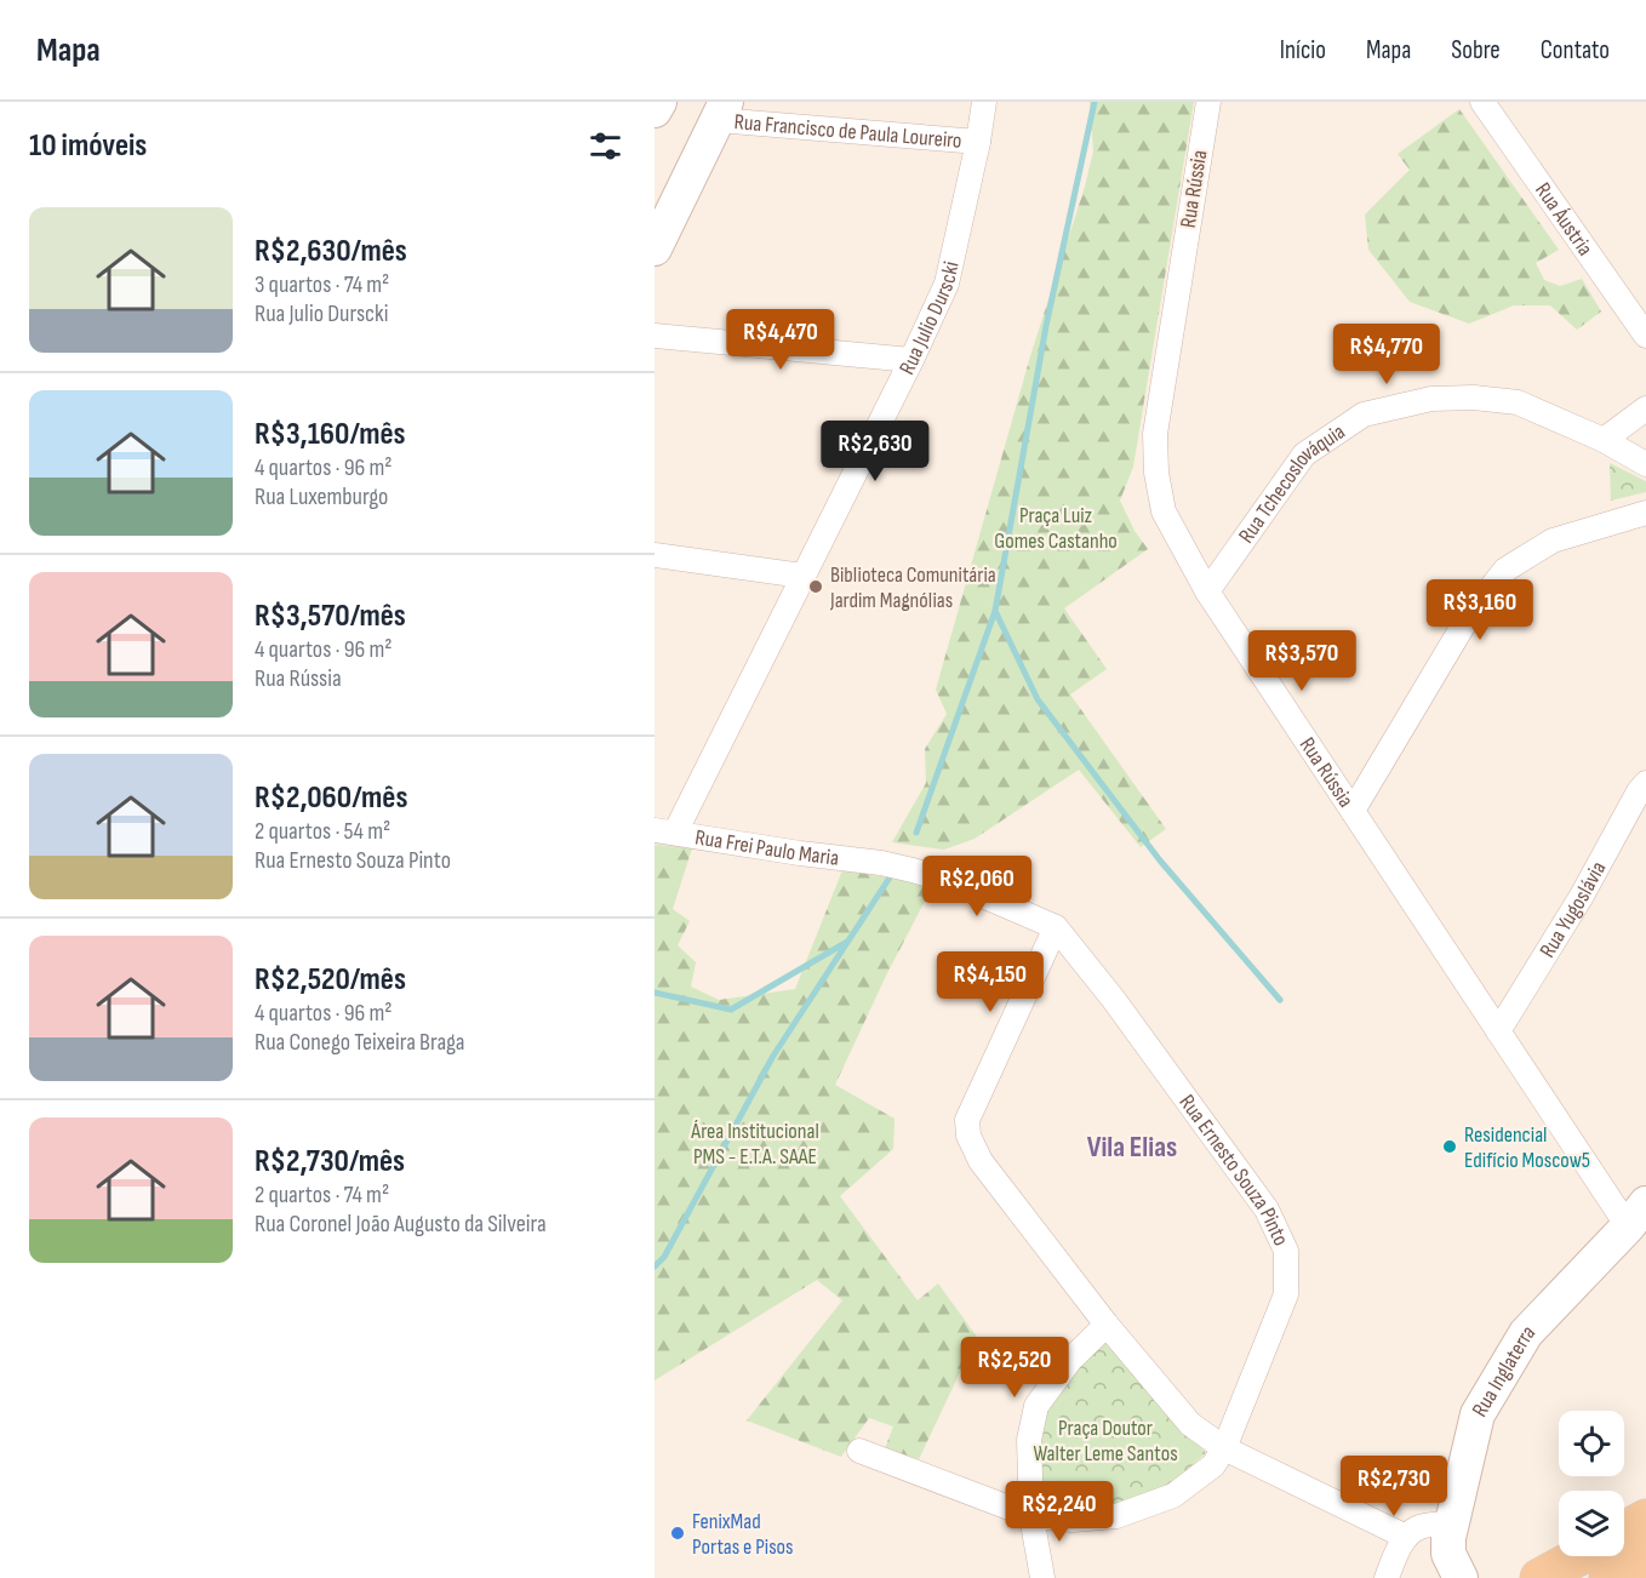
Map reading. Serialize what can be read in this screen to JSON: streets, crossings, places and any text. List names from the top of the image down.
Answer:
{
  "streets": {
    "street": [
      "Rua Francisco de Paula Loureiro",
      "Rua Rússia",
      "Rua Áustria",
      "Rua Julio Durscki",
      "Rua Tchecoslováquia",
      "Rua Frei Paulo Maria",
      "Rua Yugoslávia",
      "Rua Ernesto Souza Pinto",
      "Rua Inglaterra"
    ]
  },
  "crossings": [
    ["Rua Francisco de Paula Loureiro", "Rua Julio Durscki"],
    ["Rua Rússia", "Rua Tchecoslováquia"],
    ["Rua Rússia", "Rua Yugoslávia"],
    ["Rua Rússia", "Rua Inglaterra"],
    ["Rua Julio Durscki", "Rua Frei Paulo Maria"],
    ["Rua Frei Paulo Maria", "Rua Ernesto Souza Pinto"]
  ],
  "districts": ["Vila Elias"],
  "parks": ["Praça Luiz Gomes Castanho", "Área Institucional PMS - E.T.A. SAAE", "Praça Doutor Walter Leme Santos"],
  "places": ["Biblioteca Comunitária Jardim Magnólias", "Residencial Edifício Moscow5", "FenixMad Portas e Pisos"],
  "page": {
    "header": "Mapa",
    "nav": [
      "Início",
      "Mapa",
      "Sobre",
      "Contato"
    ],
    "heading": "10 imóveis",
    "list": [
      {
        "name": "R$2,630/mês",
        "note": "3 quartos · 74 m² · Rua Julio Durscki"
      },
      {
        "name": "R$3,160/mês",
        "note": "4 quartos · 96 m² · Rua Luxemburgo"
      },
      {
        "name": "R$3,570/mês",
        "note": "4 quartos · 96 m² · Rua Rússia"
      },
      {
        "name": "R$2,060/mês",
        "note": "2 quartos · 54 m² · Rua Ernesto Souza Pinto"
      },
      {
        "name": "R$2,520/mês",
        "note": "4 quartos · 96 m² · Rua Conego Teixeira Braga"
      },
      {
        "name": "R$2,730/mês",
        "note": "2 quartos · 74 m² · Rua Coronel João Augusto da Silveira"
      }
    ],
    "price": [
      "R$4,470",
      "R$4,770",
      "R$2,630",
      "R$3,160",
      "R$3,570",
      "R$2,060",
      "R$4,150",
      "R$2,520",
      "R$2,730",
      "R$2,240"
    ]
  }
}
